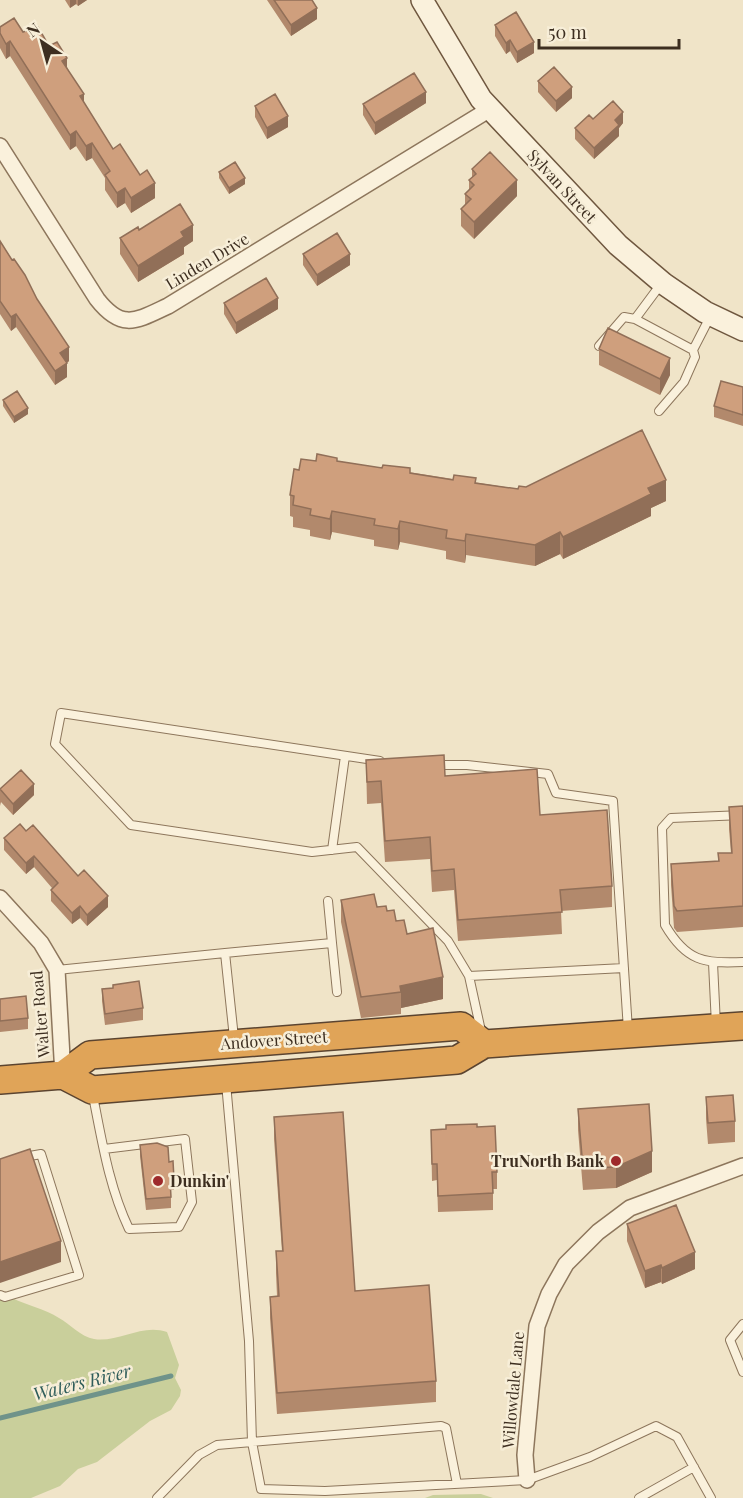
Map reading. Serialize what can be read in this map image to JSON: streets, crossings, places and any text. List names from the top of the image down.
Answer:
{
  "streets": {
    "highway": ["Andover Street"],
    "main road": ["Sylvan Street"],
    "street": ["Linden Drive", "Walter Road", "Willowdale Lane"]
  },
  "crossings": [
    ["Sylvan Street", "Linden Drive"],
    ["Walter Road", "Andover Street"]
  ],
  "water": ["Waters River"],
  "places": ["TruNorth Bank", "Dunkin'"],
  "scale_bar": "50 m",
  "north": "top left"
}
